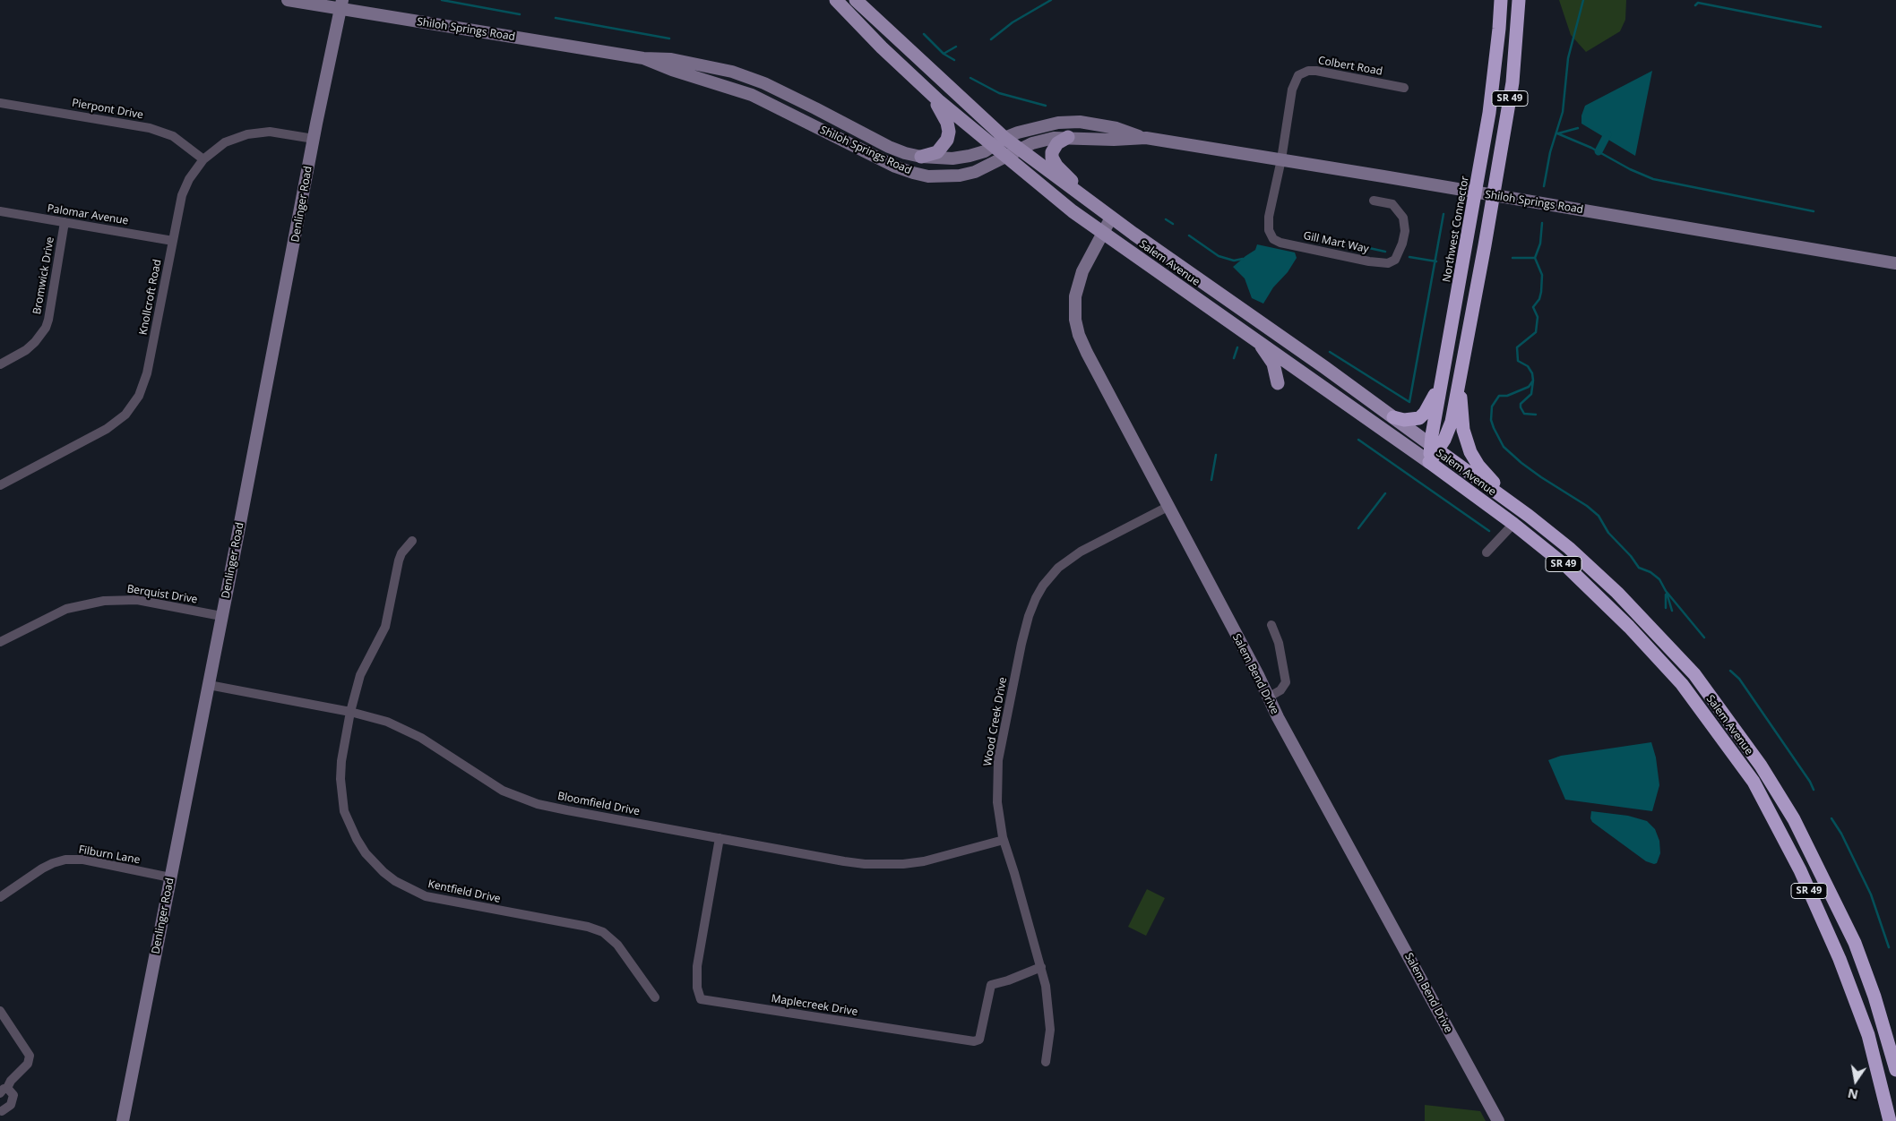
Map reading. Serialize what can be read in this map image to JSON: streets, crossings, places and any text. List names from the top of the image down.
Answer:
{
  "streets": {
    "highway": ["SR 49", "Northwest Connector", "Salem Avenue"],
    "street": [
      "Shiloh Springs Road",
      "Colbert Road",
      "Pierpont Drive",
      "Denlinger Road",
      "Palomar Avenue",
      "Gill Mart Way",
      "Bromwick Drive",
      "Knollcroft Road",
      "Berquist Drive",
      "Salem Bend Drive",
      "Wood Creek Drive",
      "Bloomfield Drive",
      "Filburn Lane",
      "Kentfield Drive",
      "Maplecreek Drive"
    ]
  },
  "crossings": [
    ["Shiloh Springs Road", "Colbert Road"],
    ["Shiloh Springs Road", "SR 49"],
    ["Shiloh Springs Road", "Denlinger Road"],
    ["Shiloh Springs Road", "Northwest Connector"],
    ["Shiloh Springs Road", "Gill Mart Way"],
    ["Shiloh Springs Road", "Salem Avenue"],
    ["Colbert Road", "Gill Mart Way"],
    ["SR 49", "Salem Avenue"],
    ["Pierpont Drive", "Knollcroft Road"],
    ["Denlinger Road", "Knollcroft Road"],
    ["Denlinger Road", "Berquist Drive"],
    ["Denlinger Road", "Bloomfield Drive"],
    ["Denlinger Road", "Filburn Lane"],
    ["Palomar Avenue", "Bromwick Drive"],
    ["Palomar Avenue", "Knollcroft Road"],
    ["Northwest Connector", "Salem Avenue"],
    ["Salem Avenue", "Salem Bend Drive"],
    ["Salem Bend Drive", "Wood Creek Drive"],
    ["Wood Creek Drive", "Bloomfield Drive"],
    ["Wood Creek Drive", "Maplecreek Drive"],
    ["Bloomfield Drive", "Kentfield Drive"],
    ["Bloomfield Drive", "Maplecreek Drive"]
  ],
  "north": "bottom"
}
